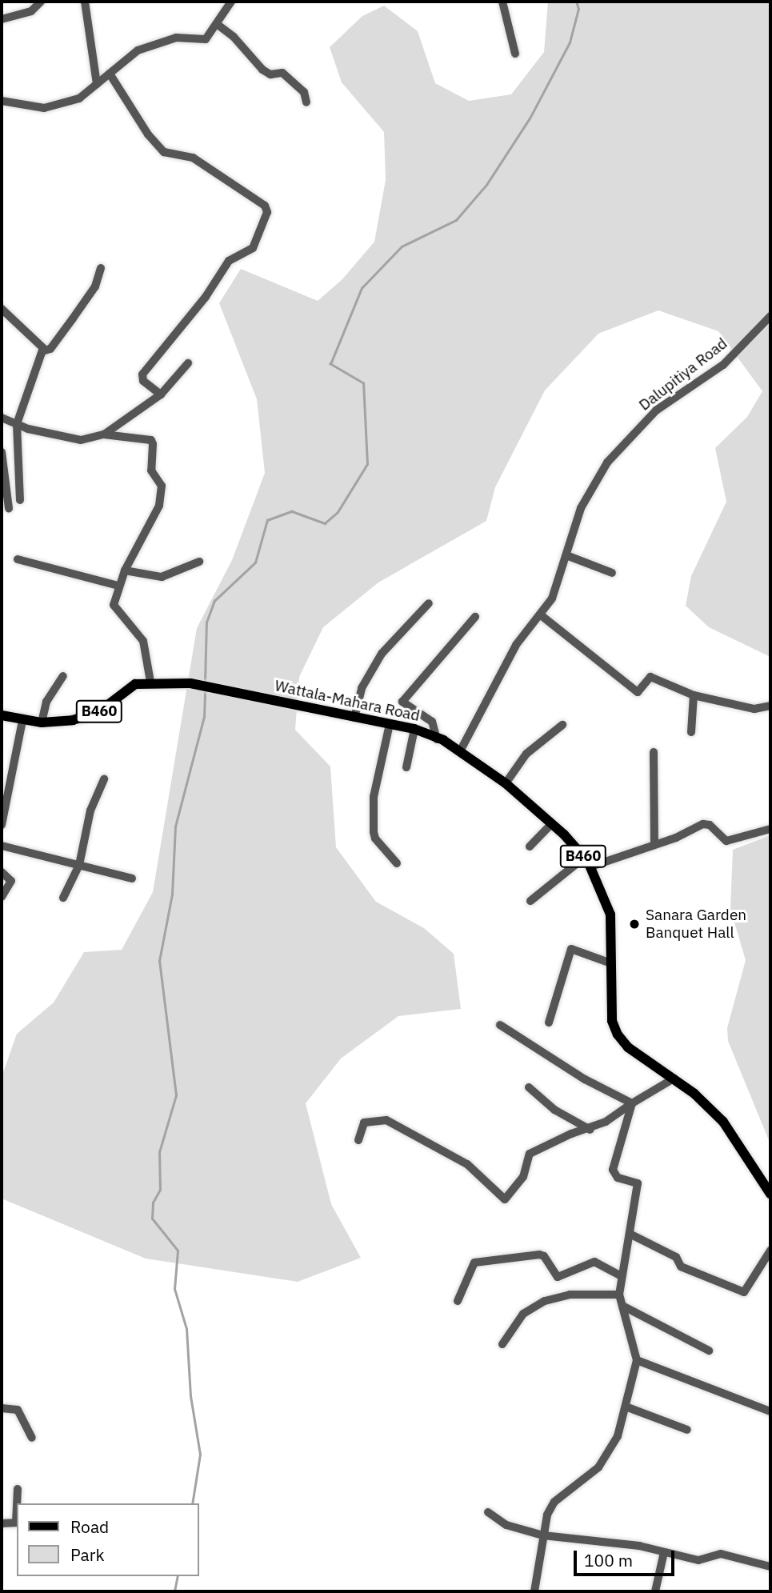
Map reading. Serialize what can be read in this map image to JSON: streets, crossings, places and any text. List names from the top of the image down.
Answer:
{
  "streets": {
    "main road": ["Wattala-Mahara Road", "B460"],
    "street": ["Dalupitiya Road"]
  },
  "crossings": [
    ["Dalupitiya Road", "Wattala-Mahara Road"]
  ],
  "places": ["Sanara Garden Banquet Hall"],
  "legend": ["Road", "Park"],
  "scale_bar": "100 m"
}
